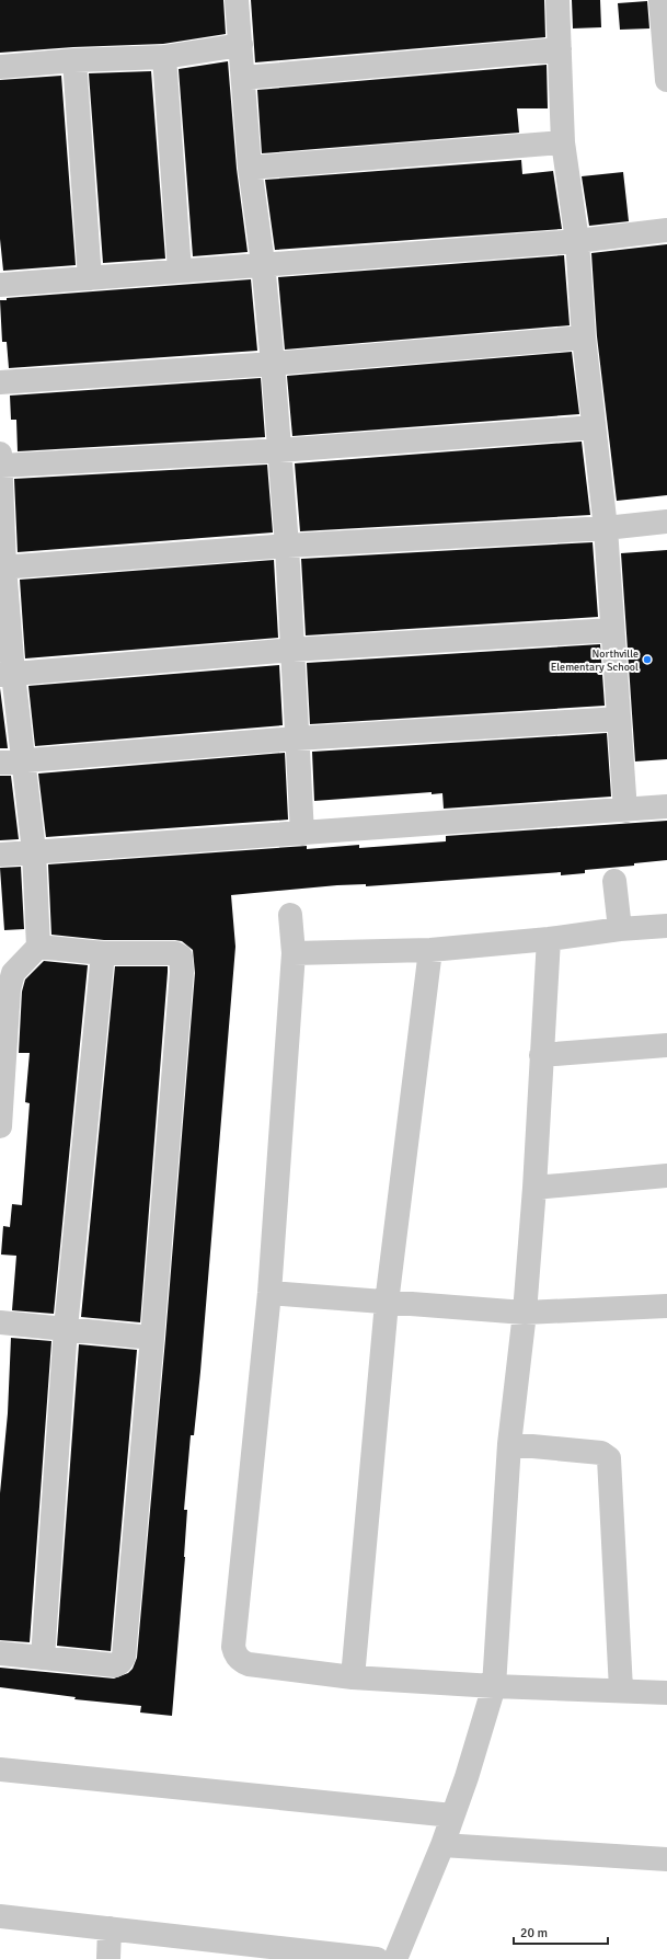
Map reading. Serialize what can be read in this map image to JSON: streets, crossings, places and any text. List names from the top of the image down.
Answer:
{
  "places": ["Northville Elementary School"],
  "scale_bar": "20 m"
}
